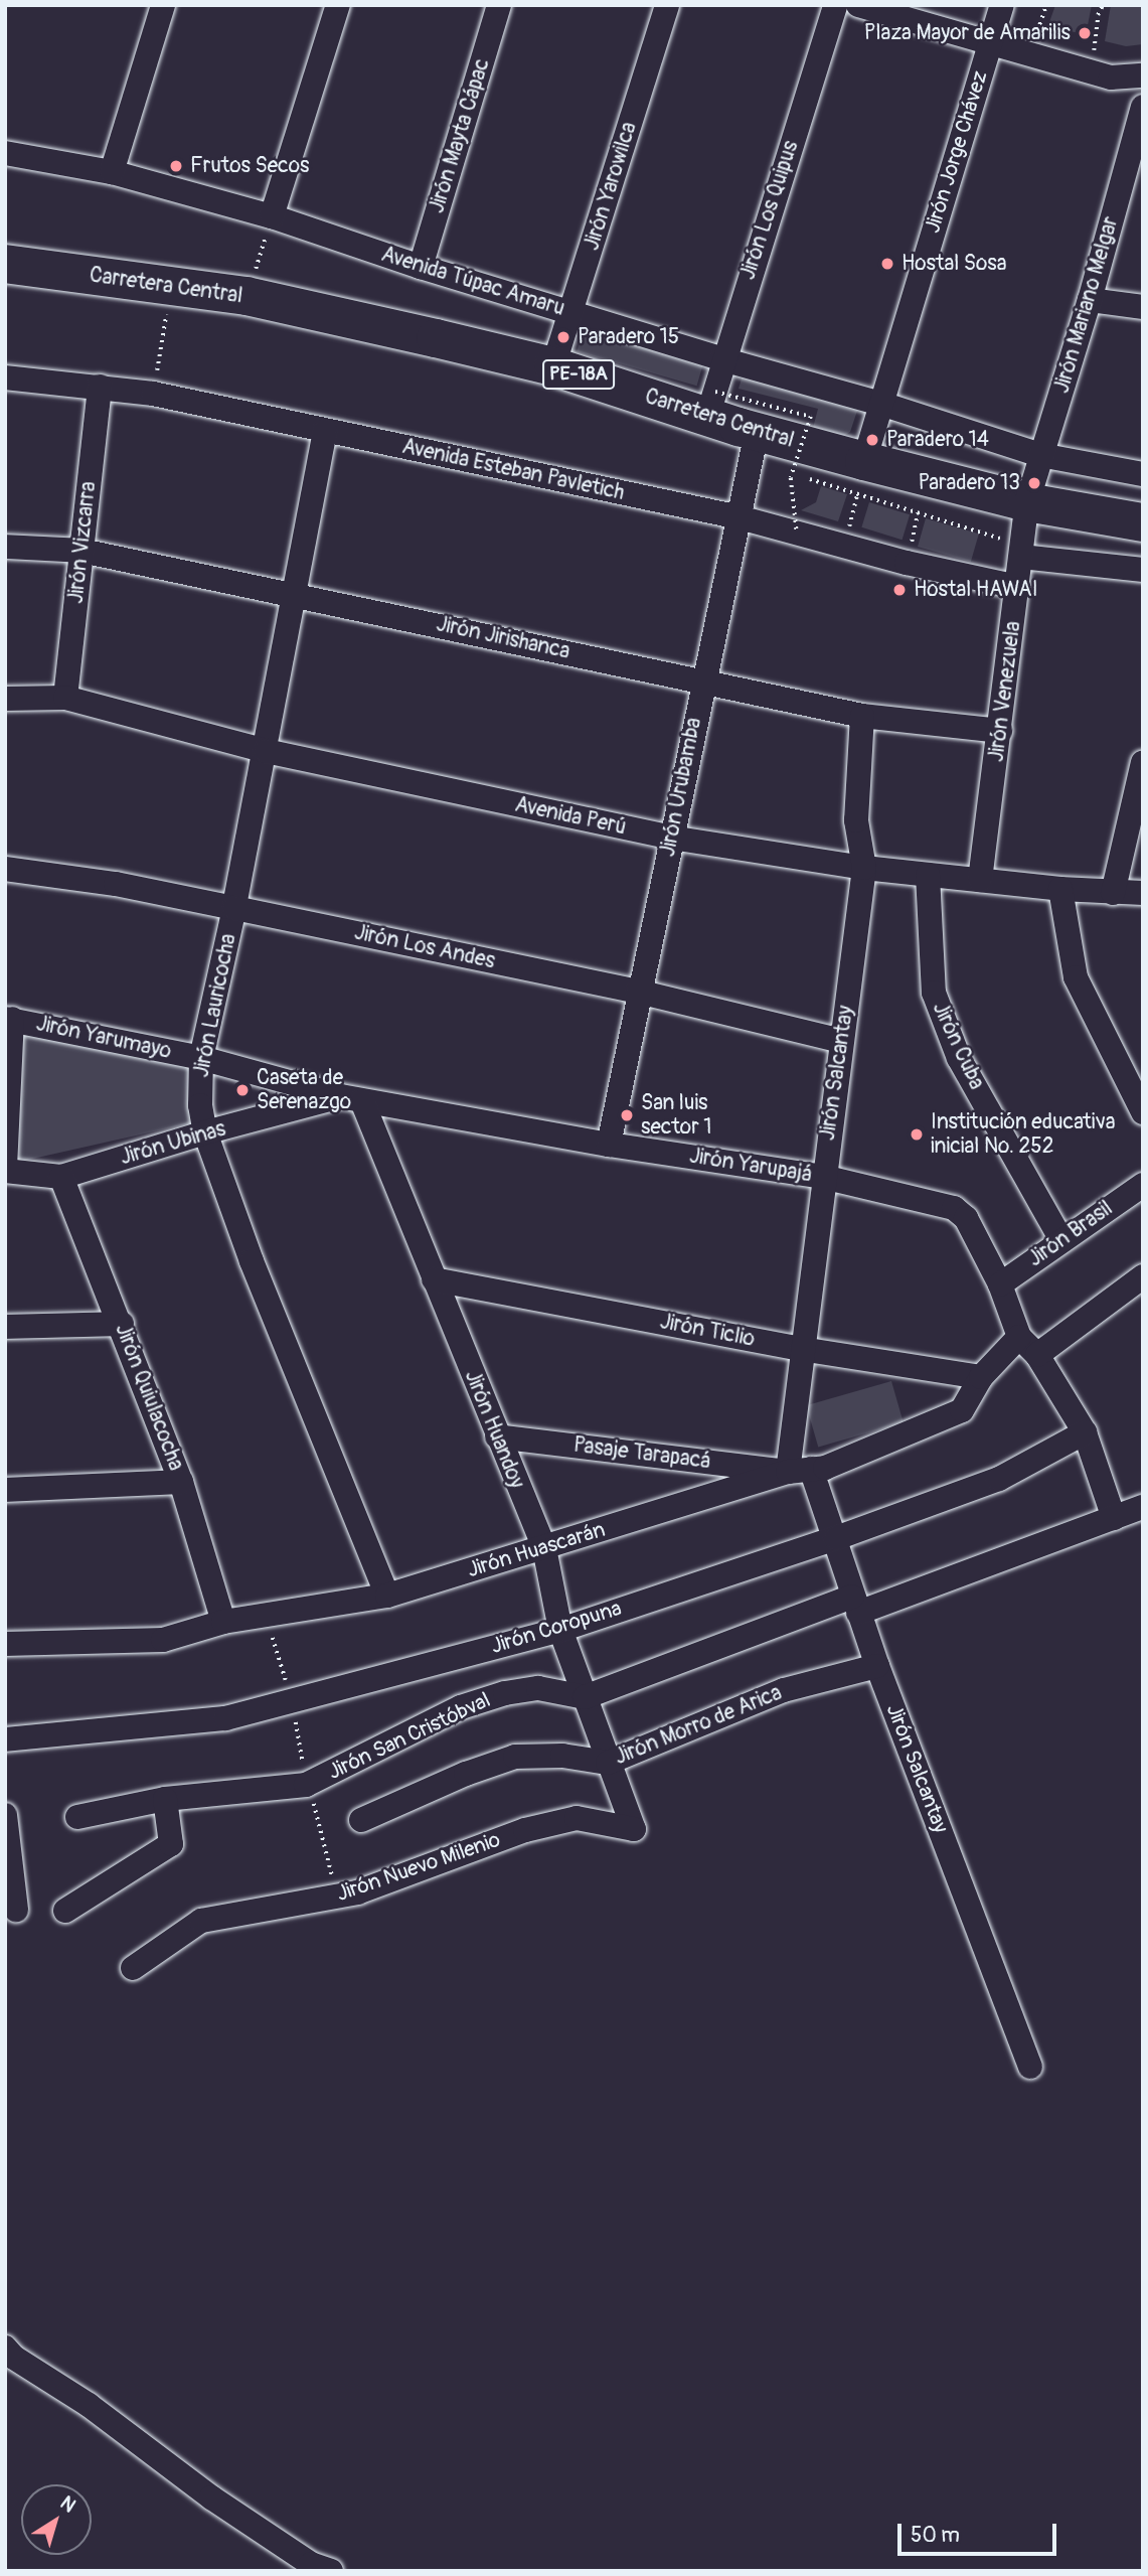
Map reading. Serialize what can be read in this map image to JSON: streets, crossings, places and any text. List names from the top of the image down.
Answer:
{
  "streets": {
    "highway": ["Carretera Central", "PE-18A"],
    "street": [
      "Jirón Mayta Cápac",
      "Jirón Jorge Chávez",
      "Jirón Yarowilca",
      "Jirón Los Quipus",
      "Avenida Túpac Amaru",
      "Jirón Mariano Melgar",
      "Avenida Esteban Pavletich",
      "Jirón Vizcarra",
      "Jirón Jirishanca",
      "Jirón Venezuela",
      "Jirón Urubamba",
      "Avenida Perú",
      "Jirón Los Andes",
      "Jirón Lauricocha",
      "Jirón Yarumayo",
      "Jirón Cuba",
      "Jirón Salcantay",
      "Jirón Ubinas",
      "Jirón Yarupajá",
      "Jirón Brasil",
      "Jirón Ticlio",
      "Jirón Quiulacocha",
      "Jirón Huandoy",
      "Pasaje Tarapacá",
      "Jirón Huascarán",
      "Jirón Coropuna",
      "Jirón Morro de Arica",
      "Jirón San Cristóbval",
      "Jirón Nuevo Milenio"
    ]
  },
  "crossings": [
    ["Jirón Mayta Cápac", "Avenida Túpac Amaru"],
    ["Jirón Jorge Chávez", "Avenida Túpac Amaru"],
    ["Jirón Jorge Chávez", "Carretera Central"],
    ["Jirón Yarowilca", "Avenida Túpac Amaru"],
    ["Jirón Yarowilca", "Carretera Central"],
    ["Jirón Los Quipus", "Avenida Túpac Amaru"],
    ["Jirón Los Quipus", "Carretera Central"],
    ["Avenida Túpac Amaru", "Jirón Mariano Melgar"],
    ["Carretera Central", "Jirón Mariano Melgar"],
    ["Carretera Central", "Jirón Venezuela"],
    ["Carretera Central", "Jirón Urubamba"],
    ["Jirón Mariano Melgar", "Jirón Venezuela"],
    ["Avenida Esteban Pavletich", "Jirón Vizcarra"],
    ["Avenida Esteban Pavletich", "Jirón Venezuela"],
    ["Avenida Esteban Pavletich", "Jirón Urubamba"],
    ["Avenida Esteban Pavletich", "Jirón Lauricocha"],
    ["Jirón Vizcarra", "Jirón Jirishanca"],
    ["Jirón Vizcarra", "Avenida Perú"],
    ["Jirón Jirishanca", "Jirón Venezuela"],
    ["Jirón Jirishanca", "Jirón Urubamba"],
    ["Jirón Jirishanca", "Jirón Lauricocha"],
    ["Jirón Jirishanca", "Jirón Salcantay"],
    ["Jirón Venezuela", "Avenida Perú"],
    ["Jirón Urubamba", "Avenida Perú"],
    ["Jirón Urubamba", "Jirón Los Andes"],
    ["Jirón Urubamba", "Jirón Yarupajá"],
    ["Avenida Perú", "Jirón Lauricocha"],
    ["Avenida Perú", "Jirón Cuba"],
    ["Avenida Perú", "Jirón Salcantay"],
    ["Jirón Los Andes", "Jirón Lauricocha"],
    ["Jirón Los Andes", "Jirón Salcantay"],
    ["Jirón Lauricocha", "Jirón Yarumayo"],
    ["Jirón Lauricocha", "Jirón Ubinas"],
    ["Jirón Lauricocha", "Jirón Yarupajá"],
    ["Jirón Lauricocha", "Jirón Huascarán"],
    ["Jirón Yarumayo", "Jirón Yarupajá"],
    ["Jirón Cuba", "Jirón Brasil"],
    ["Jirón Salcantay", "Jirón Yarupajá"],
    ["Jirón Salcantay", "Jirón Ticlio"],
    ["Jirón Salcantay", "Pasaje Tarapacá"],
    ["Jirón Salcantay", "Jirón Huascarán"],
    ["Jirón Salcantay", "Jirón Coropuna"],
    ["Jirón Salcantay", "Jirón Morro de Arica"],
    ["Jirón Ubinas", "Jirón Yarupajá"],
    ["Jirón Ubinas", "Jirón Quiulacocha"],
    ["Jirón Ubinas", "Jirón Huandoy"],
    ["Jirón Yarupajá", "Jirón Brasil"],
    ["Jirón Yarupajá", "Jirón Huandoy"],
    ["Jirón Yarupajá", "Jirón Huascarán"],
    ["Jirón Yarupajá", "Jirón Coropuna"],
    ["Jirón Ticlio", "Jirón Huandoy"],
    ["Jirón Ticlio", "Jirón Huascarán"],
    ["Jirón Quiulacocha", "Jirón Huascarán"],
    ["Jirón Huandoy", "Pasaje Tarapacá"],
    ["Jirón Huandoy", "Jirón Huascarán"],
    ["Jirón Huandoy", "Jirón Coropuna"],
    ["Jirón Huandoy", "Jirón Morro de Arica"],
    ["Jirón Huandoy", "Jirón San Cristóbval"],
    ["Jirón Huandoy", "Jirón Nuevo Milenio"],
    ["Pasaje Tarapacá", "Jirón Huascarán"]
  ],
  "places": [
    "Plaza Mayor de Amarilis",
    "Frutos Secos",
    "Hostal Sosa",
    "Paradero 15",
    "Paradero 14",
    "Paradero 13",
    "Hostal HAWAI",
    "Caseta de Serenazgo",
    "San luis sector 1",
    "Institución educativa inicial No. 252"
  ],
  "scale_bar": "50 m",
  "north": "top right"
}
